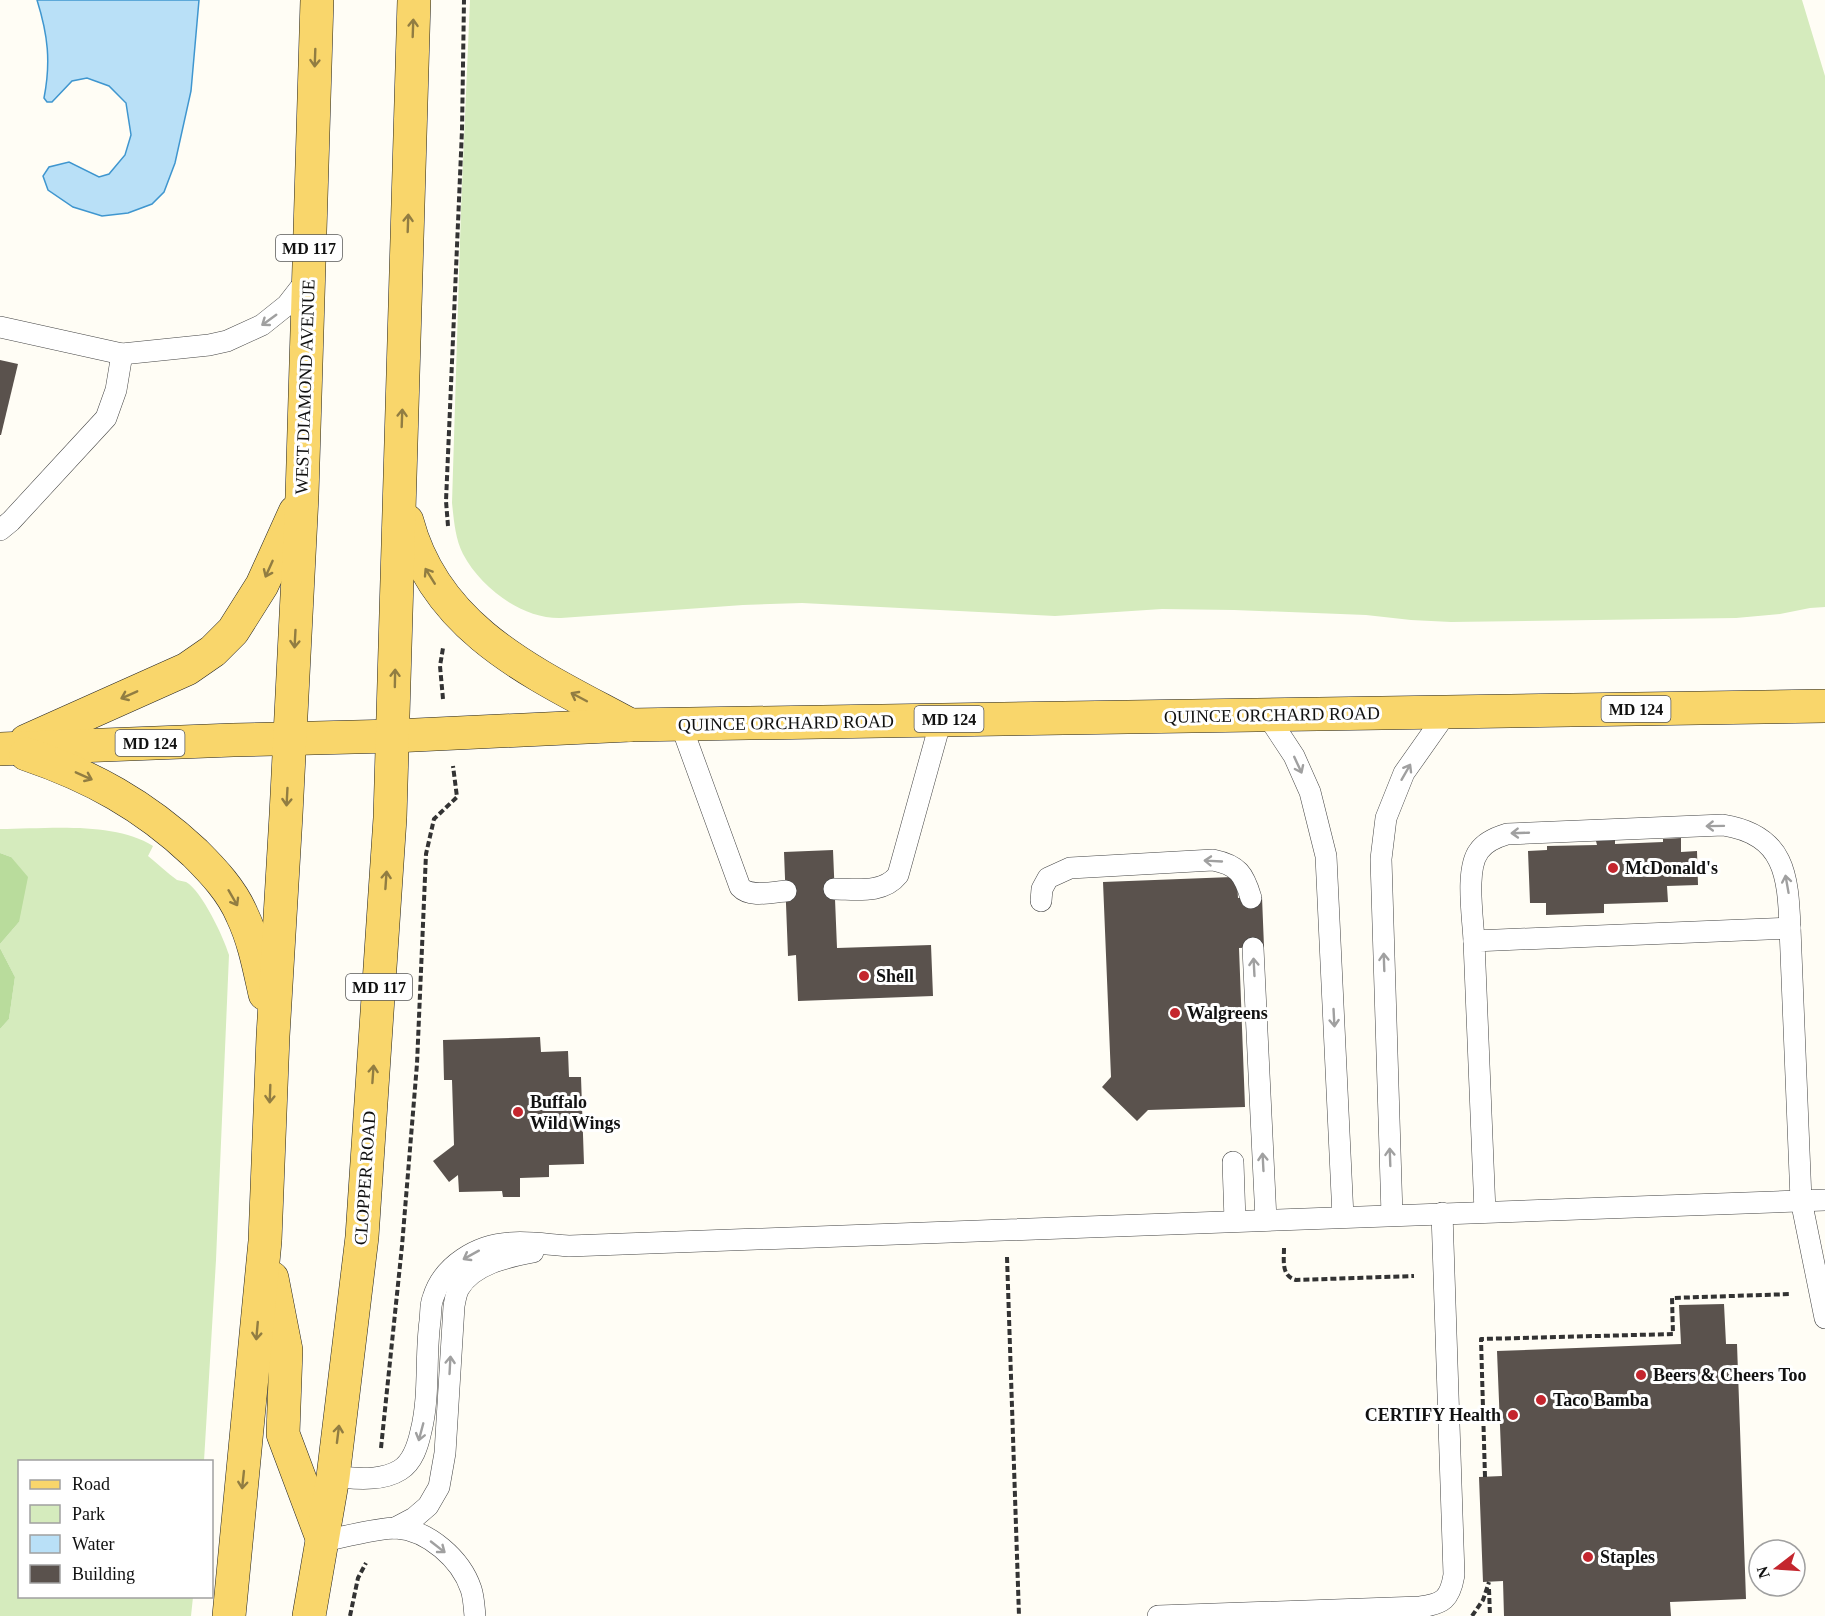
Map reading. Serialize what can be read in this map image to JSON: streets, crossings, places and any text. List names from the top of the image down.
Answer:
{
  "streets": {
    "main road": [
      "MD 117",
      "WEST DIAMOND AVENUE",
      "MD 124",
      "QUINCE ORCHARD ROAD",
      "CLOPPER ROAD"
    ]
  },
  "crossings": [
    ["MD 117", "WEST DIAMOND AVENUE"],
    ["MD 117", "QUINCE ORCHARD ROAD"],
    ["MD 117", "CLOPPER ROAD"],
    ["WEST DIAMOND AVENUE", "QUINCE ORCHARD ROAD"],
    ["QUINCE ORCHARD ROAD", "CLOPPER ROAD"]
  ],
  "places": [
    "McDonald's",
    "Shell",
    "Walgreens",
    "Buffalo Wild Wings",
    "Beers & Cheers Too",
    "Taco Bamba",
    "CERTIFY Health",
    "Staples"
  ],
  "legend": [
    "Road",
    "Park",
    "Water",
    "Building"
  ],
  "north": "left"
}
